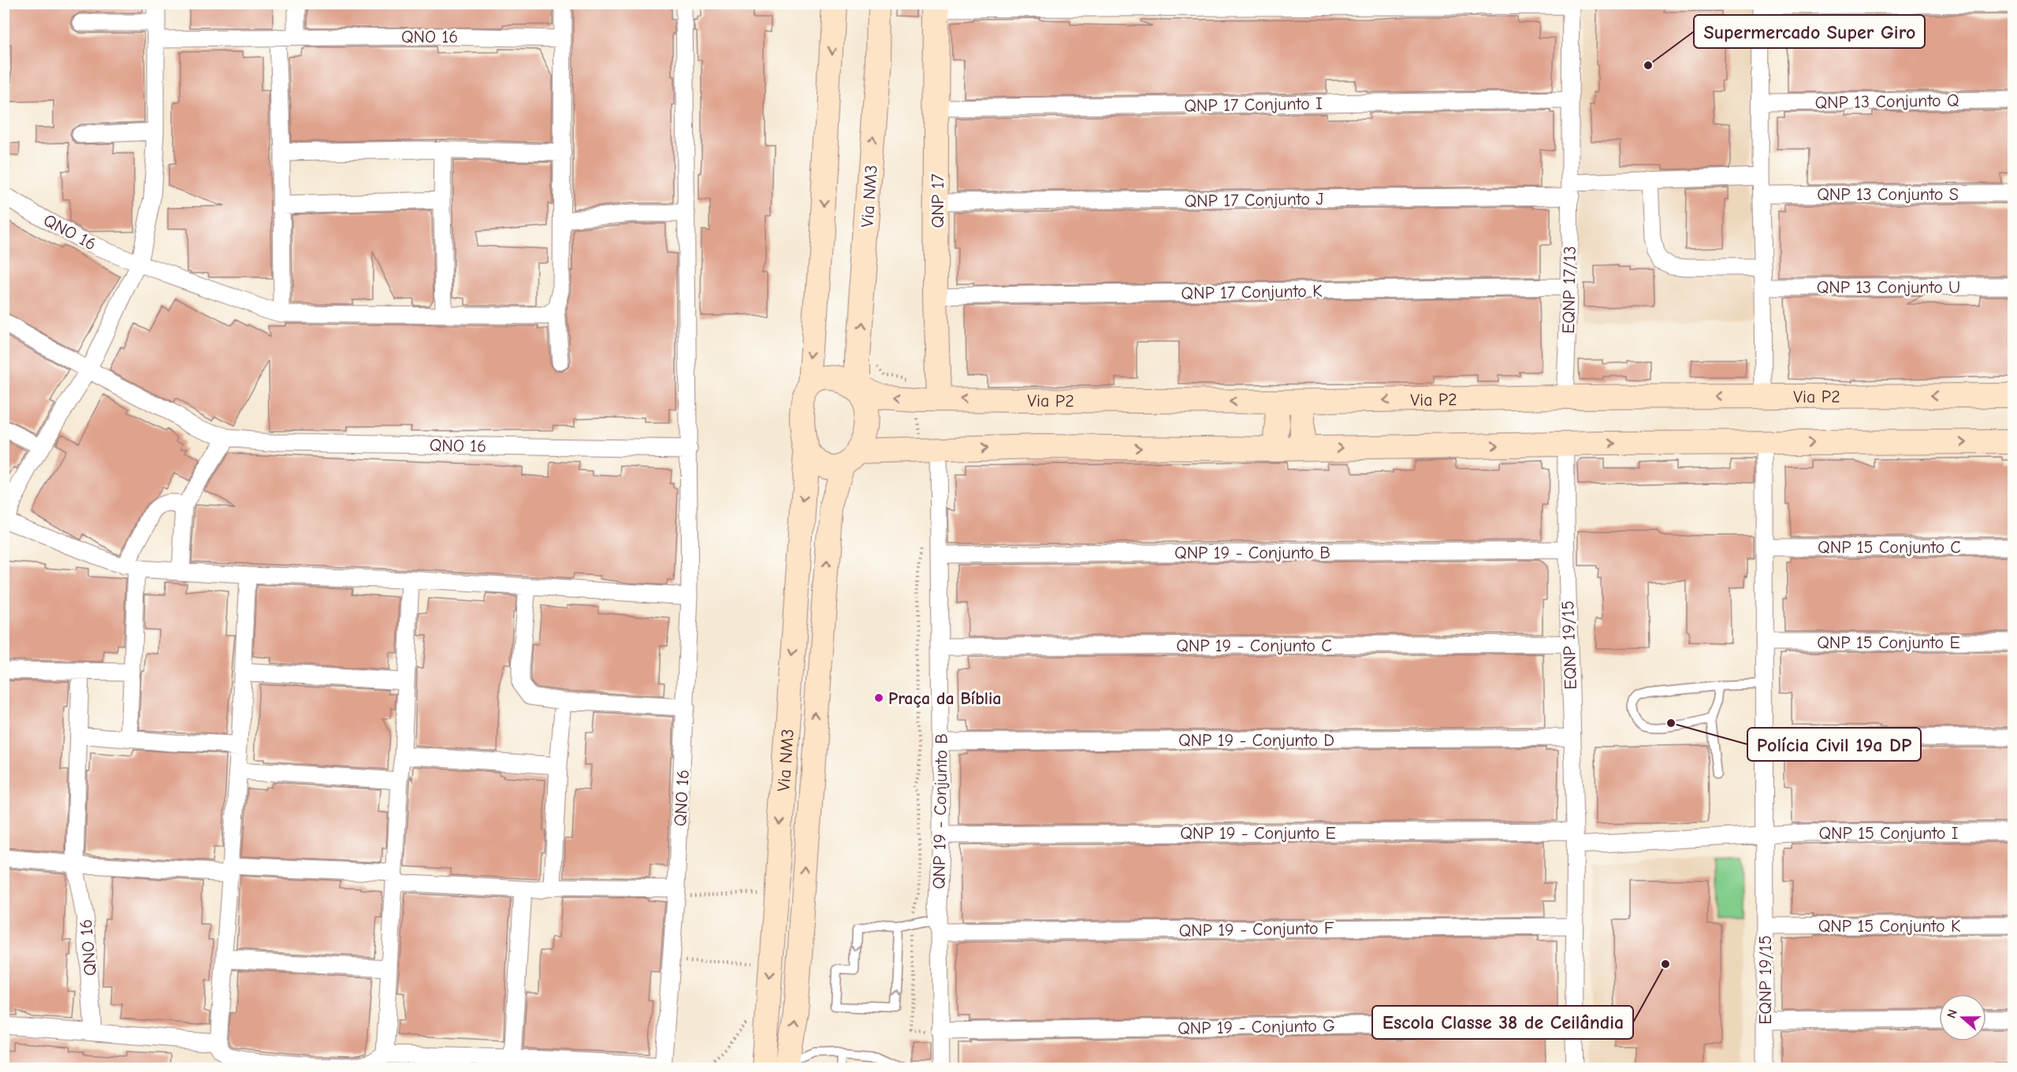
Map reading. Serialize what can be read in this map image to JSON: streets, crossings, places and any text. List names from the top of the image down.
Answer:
{
  "streets": {
    "main road": ["Via NM3", "QNP 17", "Via P2"],
    "street": [
      "QNO 16",
      "QNP 13 Conjunto Q",
      "QNP 17 Conjunto I",
      "QNP 13 Conjunto S",
      "QNP 17 Conjunto J",
      "QNP 13 Conjunto U",
      "EQNP 17/13",
      "QNP 17 Conjunto K",
      "QNP 15 Conjunto C",
      "QNP 19 - Conjunto B",
      "QNP 15 Conjunto E",
      "QNP 19 - Conjunto C",
      "EQNP 19/15",
      "QNP 19 - Conjunto D",
      "QNP 19 - Conjunto E",
      "QNP 15 Conjunto I",
      "QNP 15 Conjunto K",
      "QNP 19 - Conjunto F",
      "QNP 19 - Conjunto G"
    ]
  },
  "crossings": [
    ["QNP 17 Conjunto I", "QNP 17"],
    ["QNP 17 Conjunto I", "EQNP 17/13"],
    ["Via NM3", "Via P2"],
    ["QNP 17 Conjunto J", "QNP 17"],
    ["QNP 17 Conjunto J", "EQNP 17/13"],
    ["QNP 17", "QNP 17 Conjunto K"],
    ["QNP 17", "Via P2"],
    ["EQNP 17/13", "QNP 17 Conjunto K"],
    ["EQNP 17/13", "Via P2"],
    ["QNP 15 Conjunto C", "EQNP 19/15"],
    ["QNP 19 - Conjunto B", "QNP 19 - Conjunto C"],
    ["QNP 19 - Conjunto B", "EQNP 19/15"],
    ["QNP 19 - Conjunto B", "QNP 19 - Conjunto D"],
    ["QNP 19 - Conjunto B", "QNP 19 - Conjunto E"],
    ["QNP 19 - Conjunto B", "QNP 19 - Conjunto F"],
    ["QNP 19 - Conjunto B", "QNP 19 - Conjunto G"],
    ["QNP 15 Conjunto E", "EQNP 19/15"],
    ["QNP 19 - Conjunto C", "EQNP 19/15"],
    ["EQNP 19/15", "QNP 19 - Conjunto D"],
    ["EQNP 19/15", "QNP 19 - Conjunto E"],
    ["EQNP 19/15", "QNP 15 Conjunto I"],
    ["EQNP 19/15", "QNP 15 Conjunto K"],
    ["EQNP 19/15", "QNP 19 - Conjunto F"],
    ["EQNP 19/15", "QNP 19 - Conjunto G"]
  ],
  "places": [
    "Supermercado Super Giro",
    "Praça da Bíblia",
    "Polícia Civil 19a DP",
    "Escola Classe 38 de Ceilândia"
  ],
  "north": "left"
}
